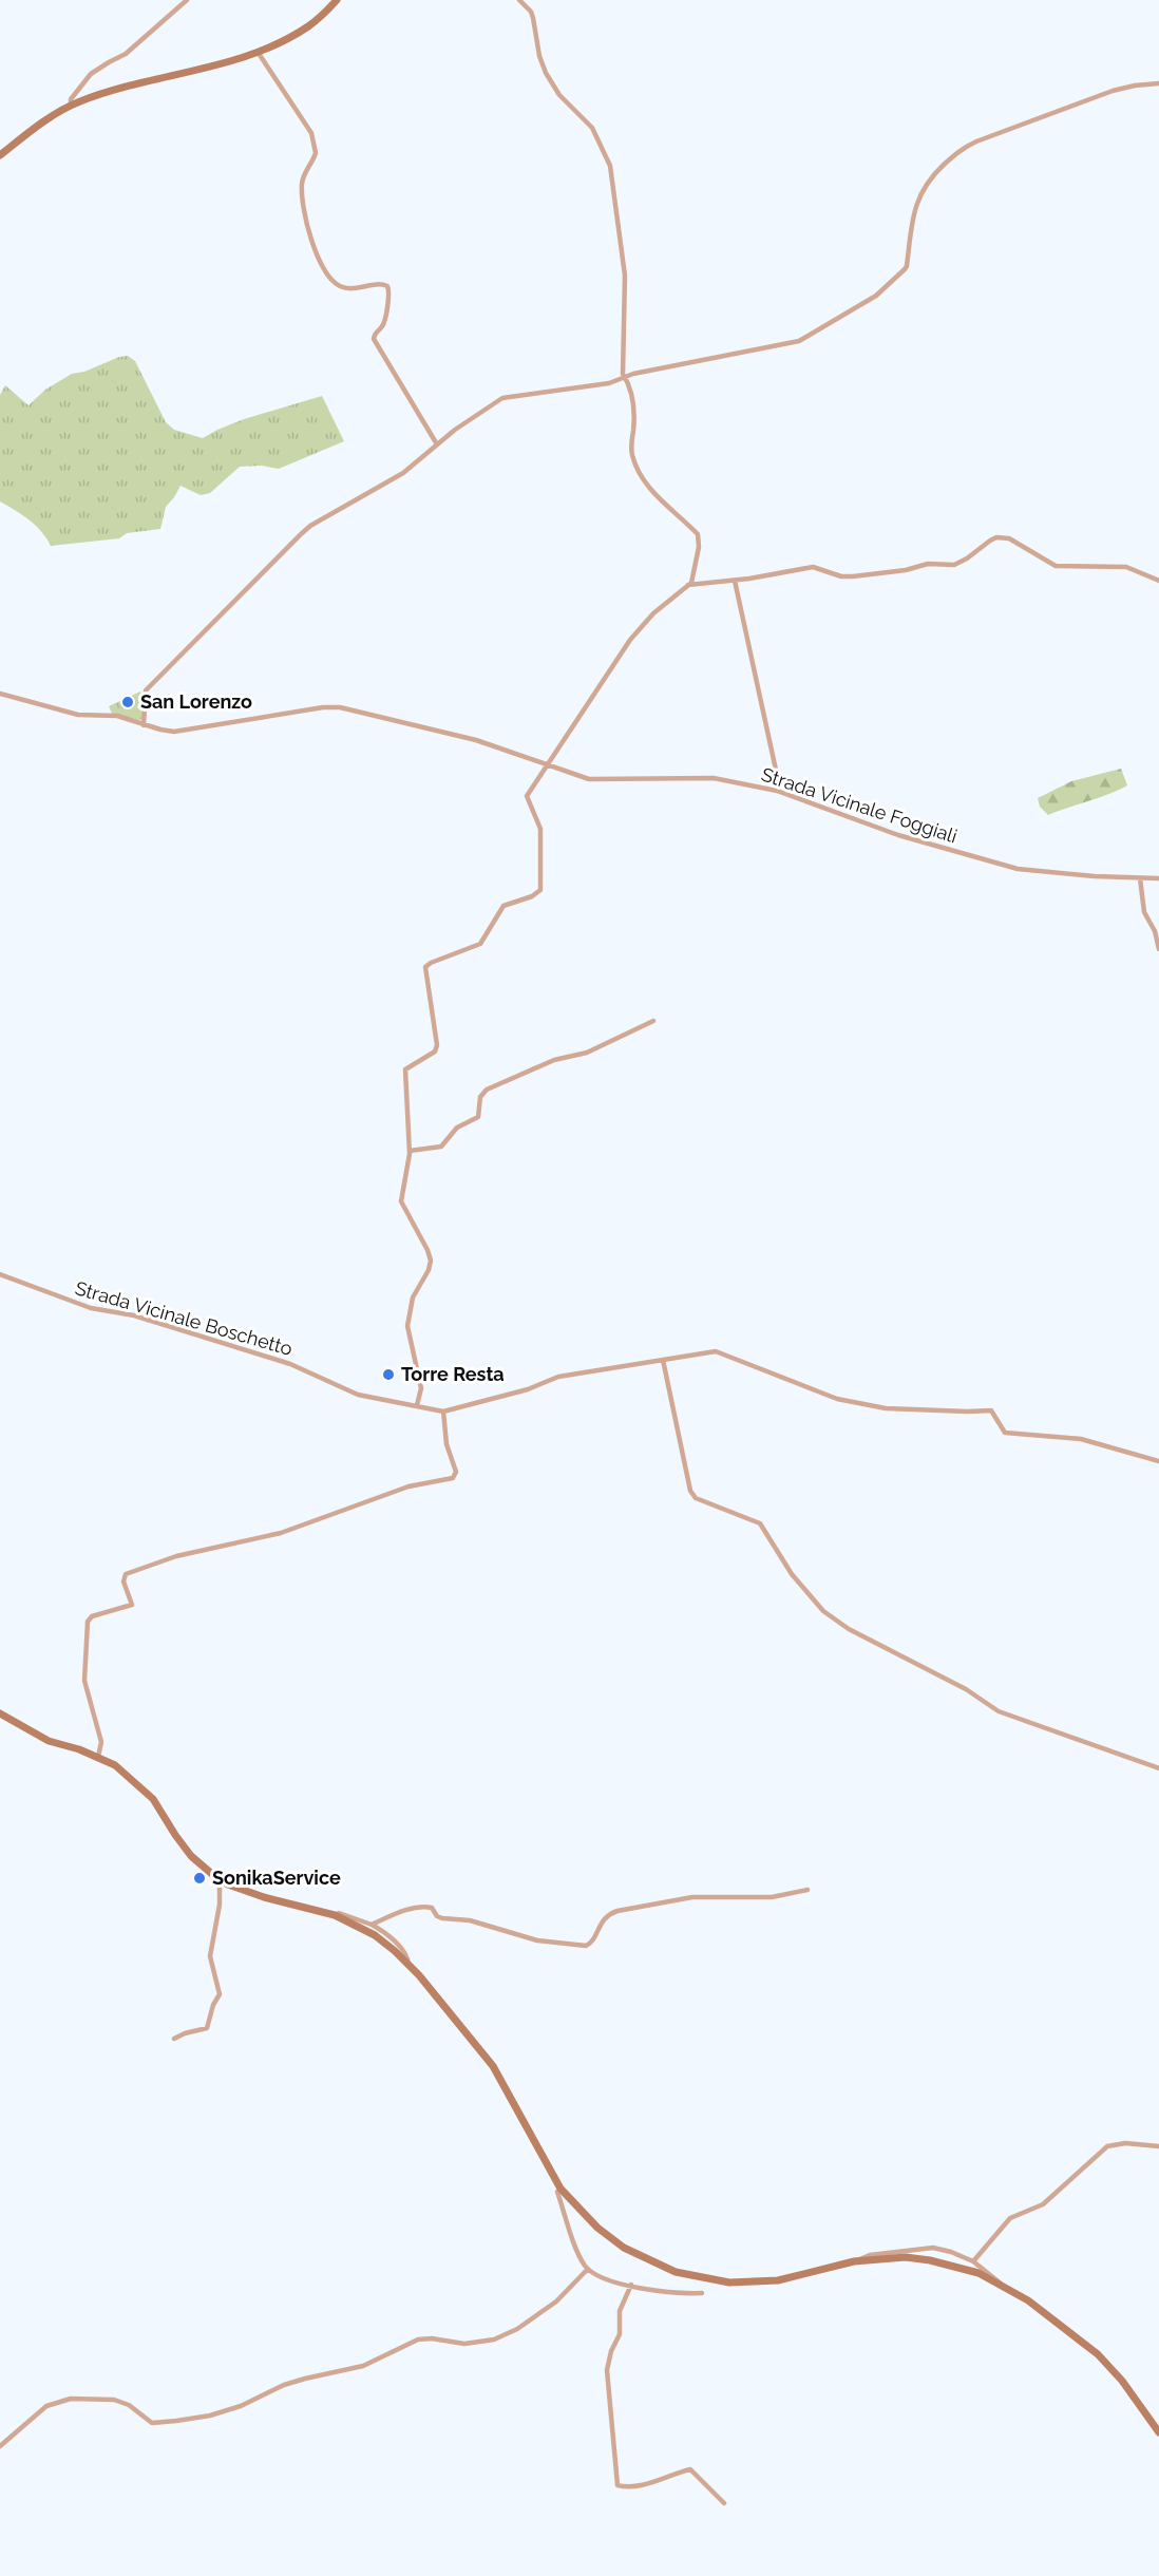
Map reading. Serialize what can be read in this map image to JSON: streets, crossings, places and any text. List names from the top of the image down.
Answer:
{
  "streets": {
    "street": ["Strada Vicinale Foggiali", "Strada Vicinale Boschetto"]
  },
  "places": ["San Lorenzo", "Torre Resta", "SonikaService"]
}
